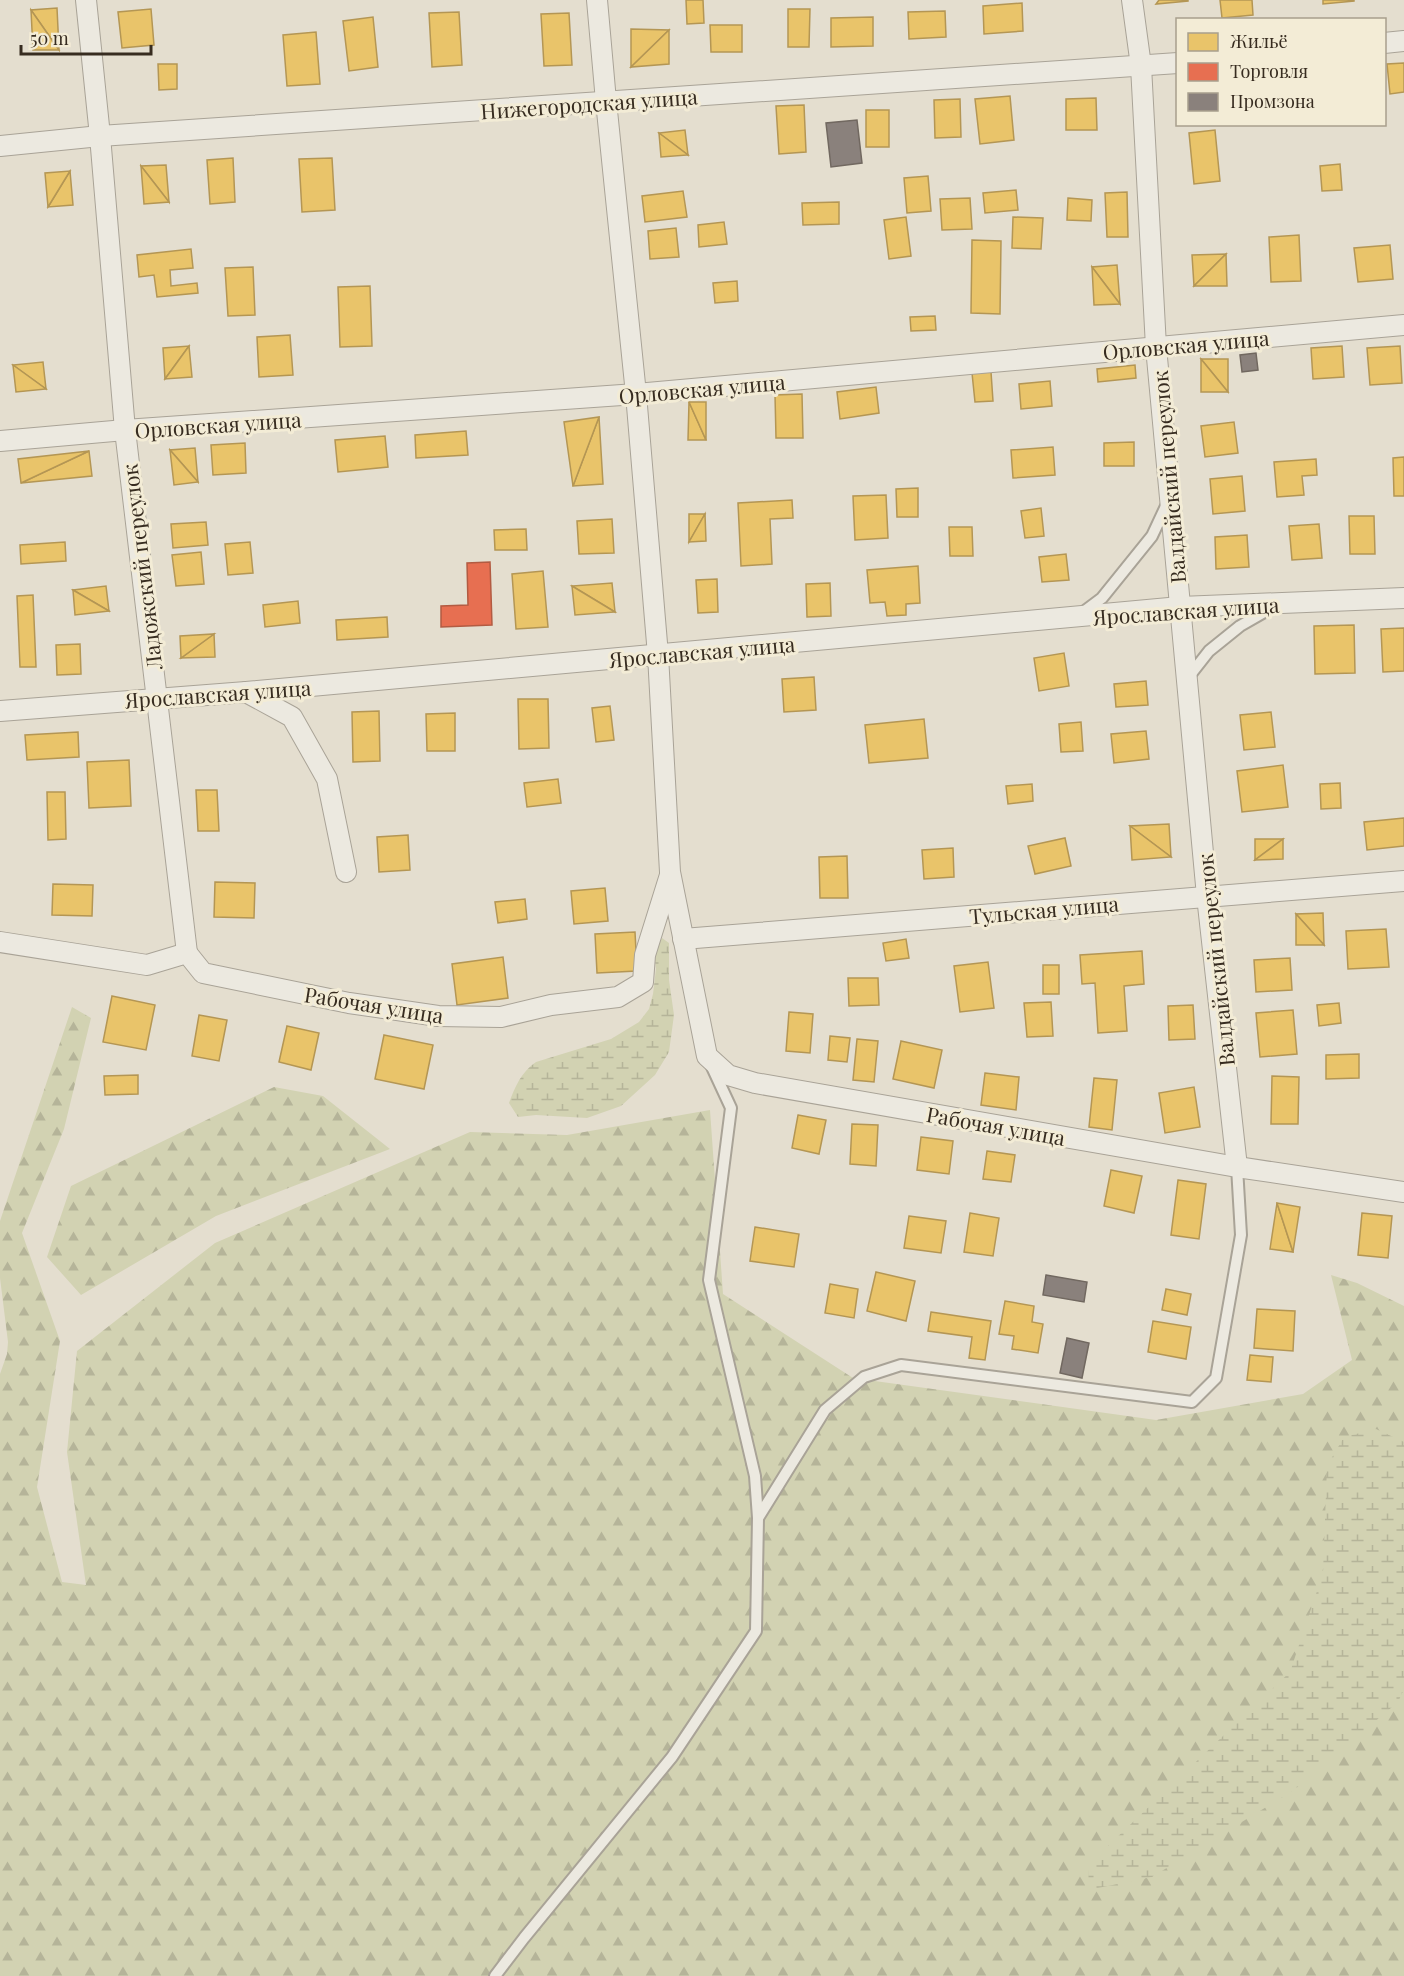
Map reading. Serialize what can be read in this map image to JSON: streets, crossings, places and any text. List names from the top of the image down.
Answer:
{
  "streets": {
    "street": [
      "Нижегородская улица",
      "Орловская улица",
      "Валдайский переулок",
      "Ладожский переулок",
      "Ярославская улица",
      "Тульская улица",
      "Рабочая улица"
    ]
  },
  "crossings": [
    ["Нижегородская улица", "Валдайский переулок"],
    ["Нижегородская улица", "Ладожский переулок"],
    ["Орловская улица", "Валдайский переулок"],
    ["Орловская улица", "Ладожский переулок"],
    ["Валдайский переулок", "Ярославская улица"],
    ["Валдайский переулок", "Тульская улица"],
    ["Валдайский переулок", "Рабочая улица"],
    ["Ладожский переулок", "Ярославская улица"],
    ["Ладожский переулок", "Рабочая улица"]
  ],
  "legend": ["Жильё", "Торговля", "Промзона"],
  "scale_bar": "50 m"
}
